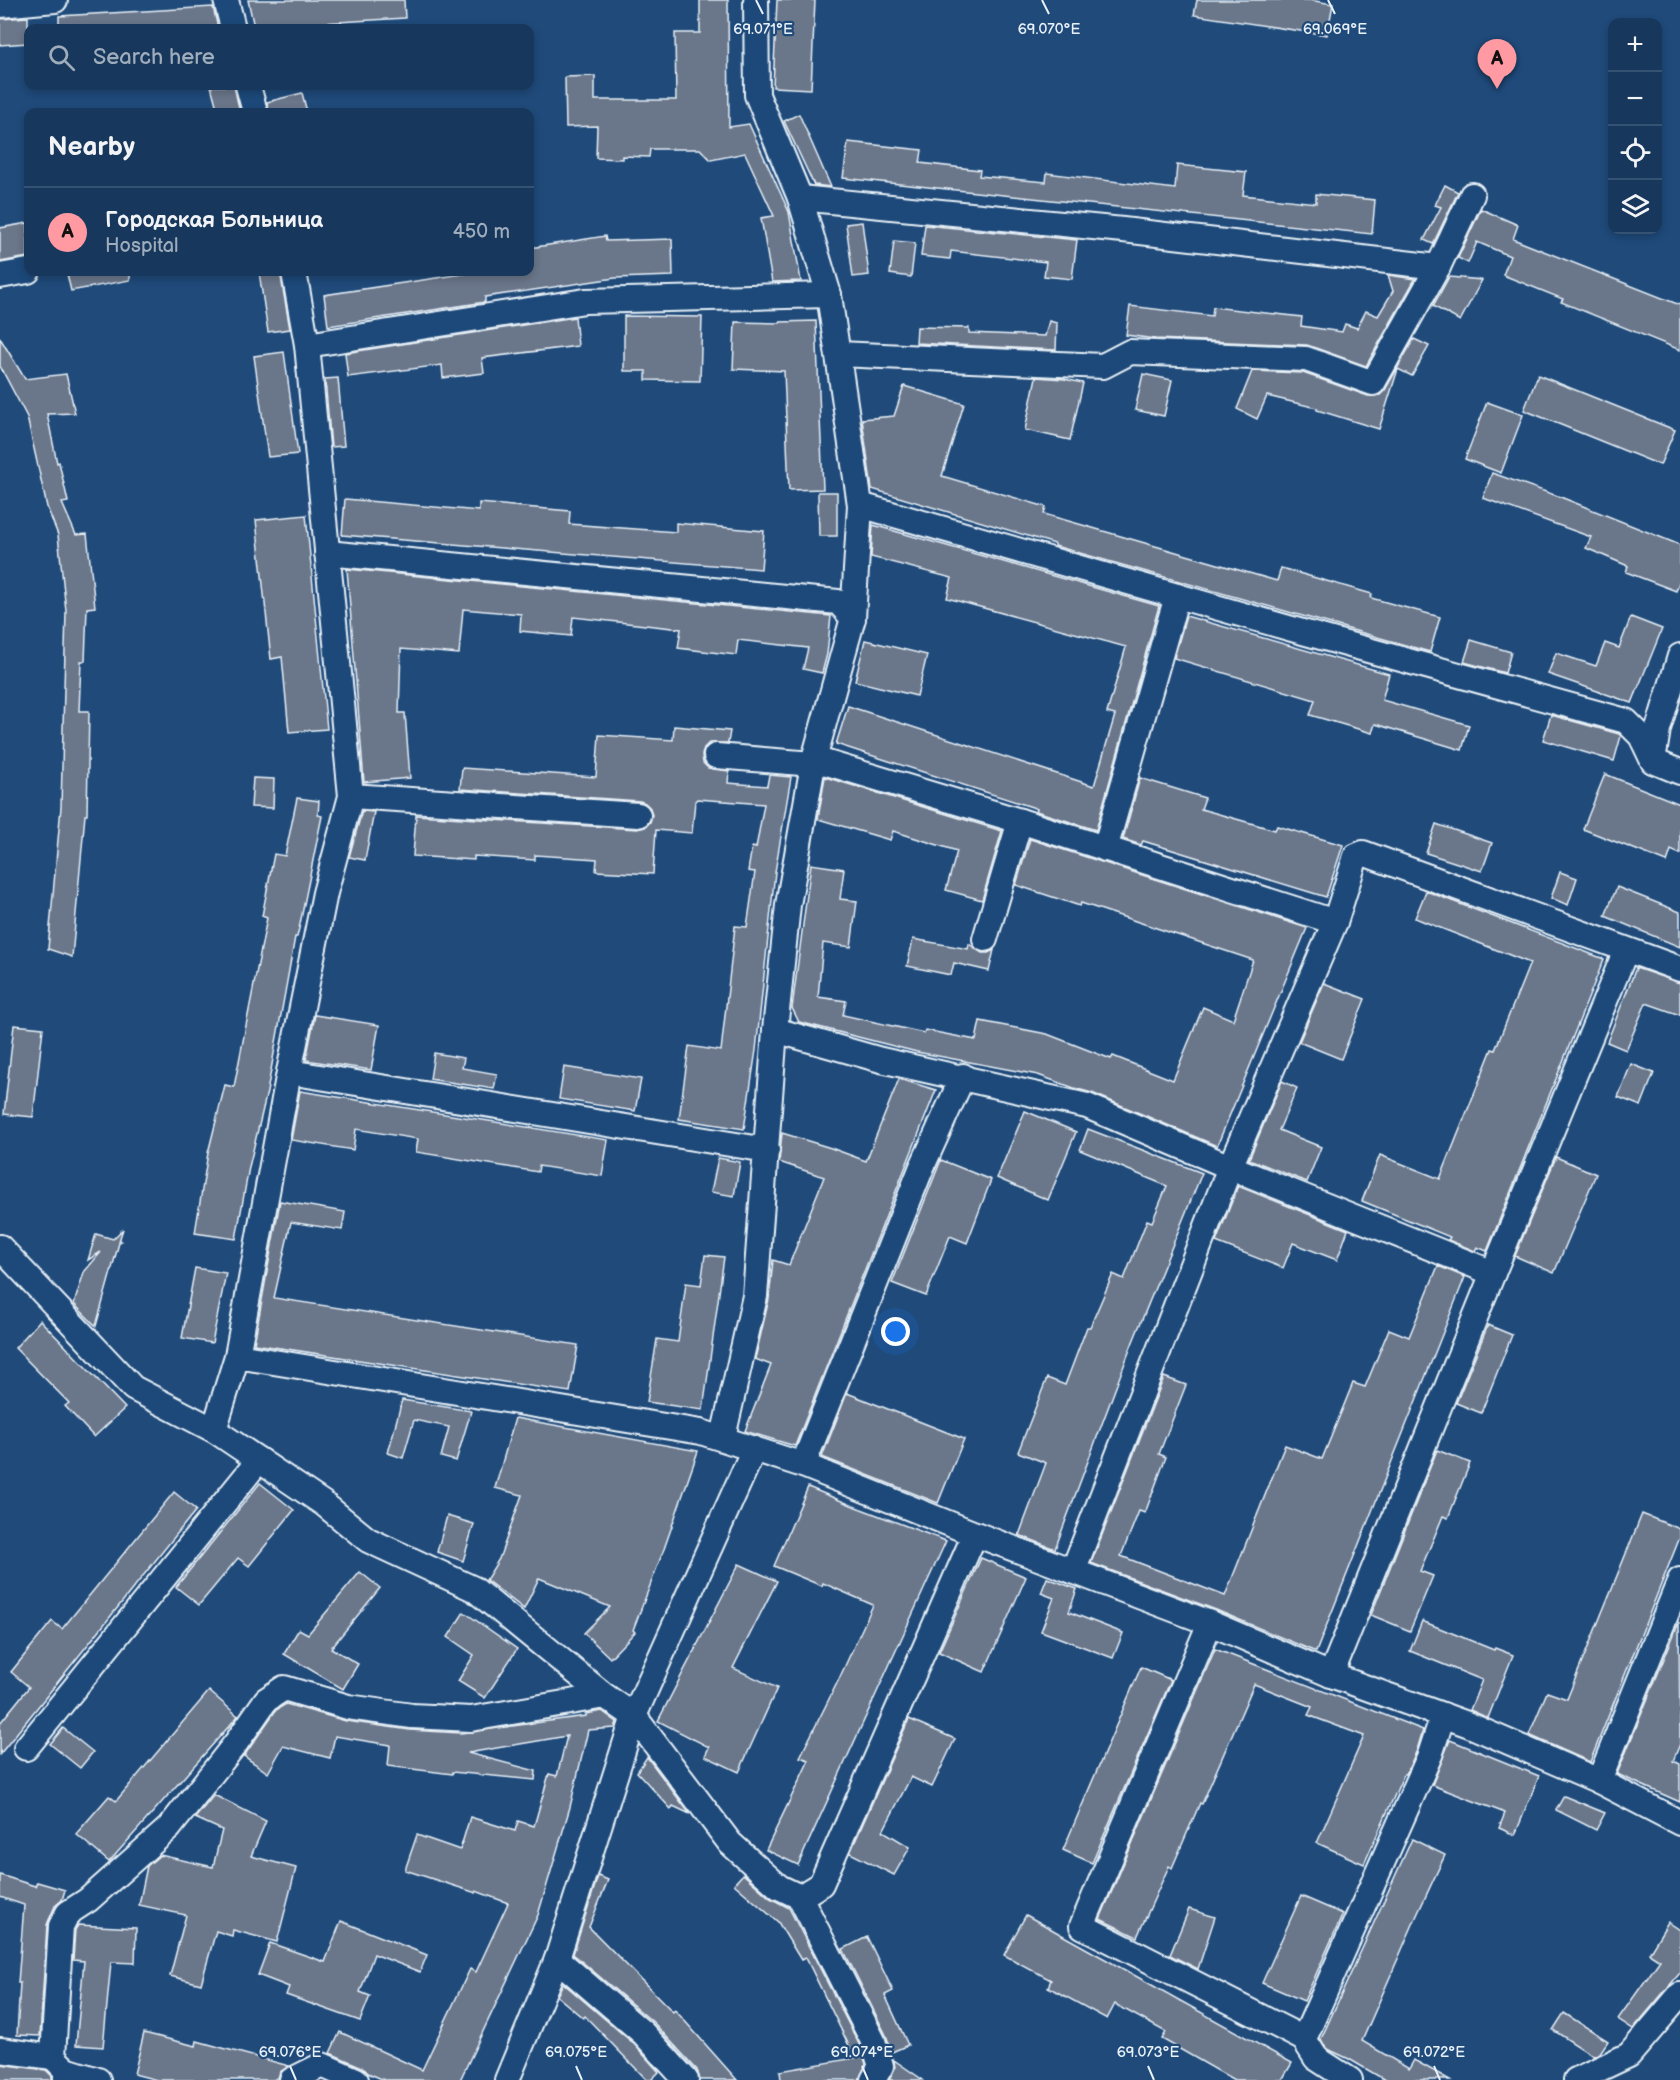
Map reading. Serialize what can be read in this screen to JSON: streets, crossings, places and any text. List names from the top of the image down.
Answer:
{
  "page": {
    "map_buttons": ["+", "−"],
    "search": "Search here",
    "pins": "A",
    "heading": "Nearby",
    "list": [
      {
        "mark": "A",
        "name": "Городская Больница",
        "note": "Hospital",
        "value": "450 m"
      }
    ]
  },
  "coordinates": [
    "69.071°E",
    "69.070°E",
    "69.069°E",
    "69.076°E",
    "69.075°E",
    "69.074°E",
    "69.073°E",
    "69.072°E"
  ]
}
